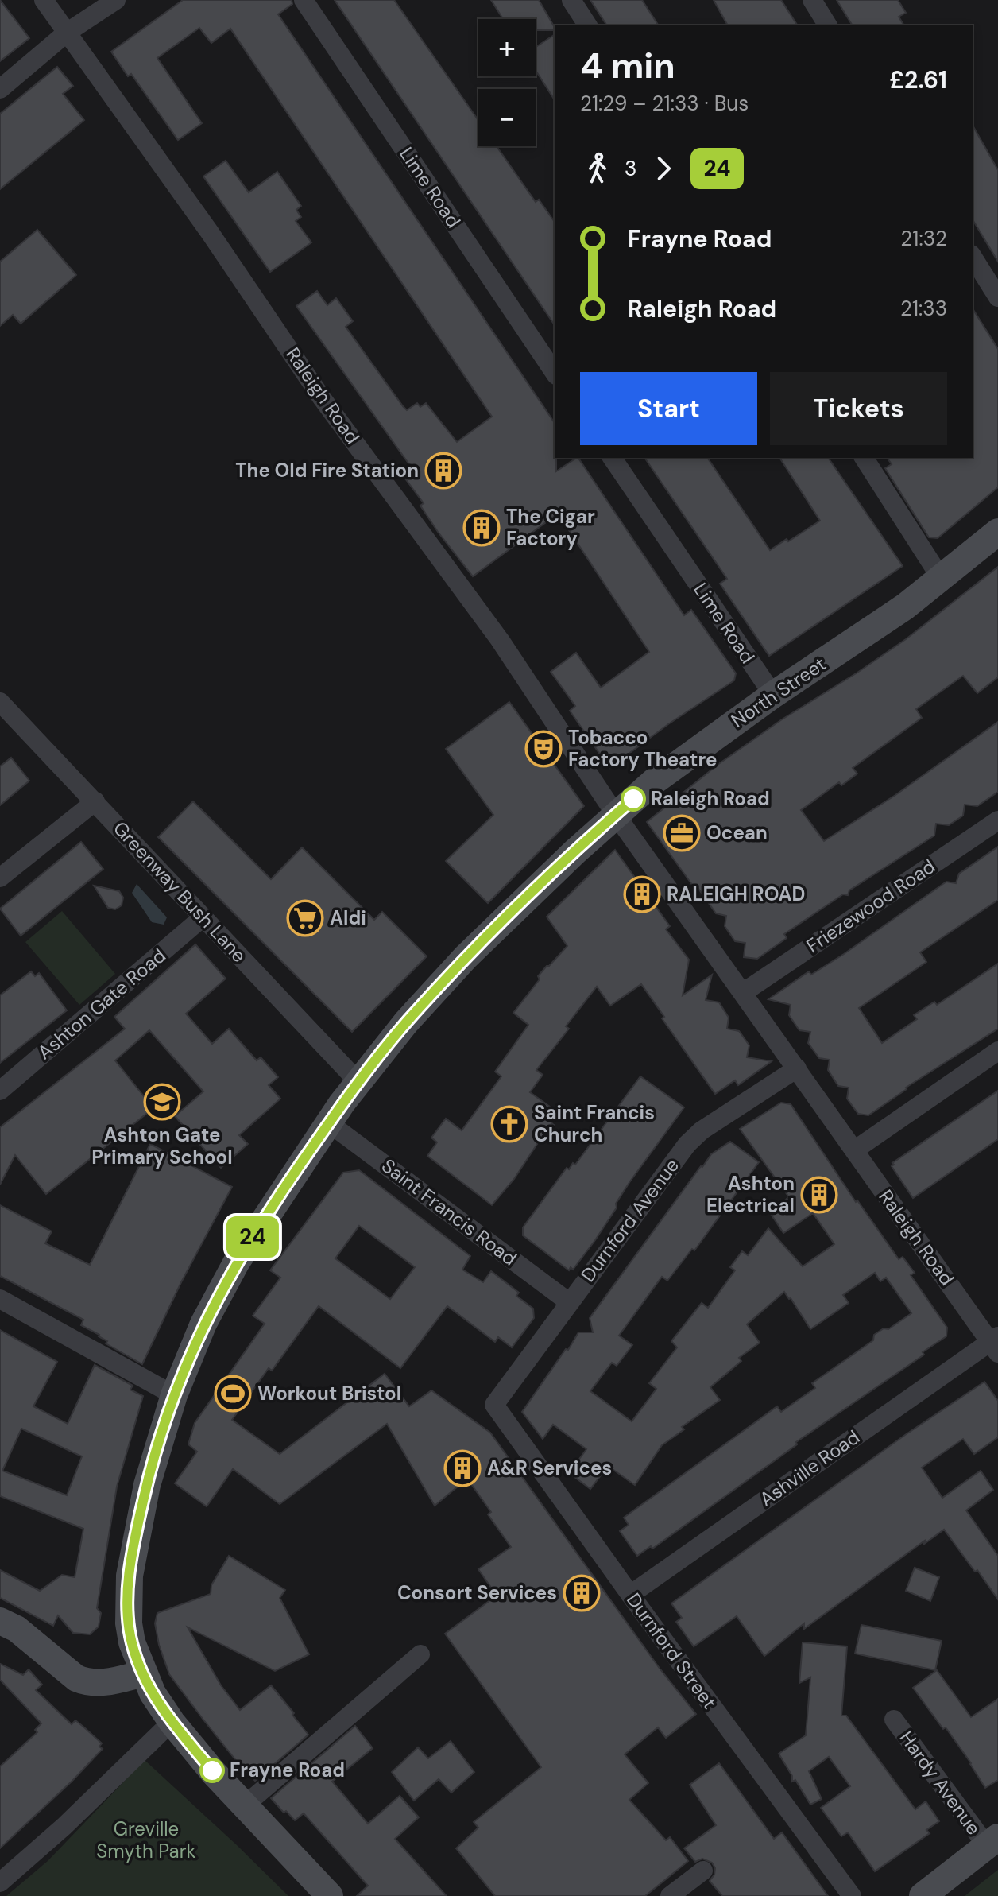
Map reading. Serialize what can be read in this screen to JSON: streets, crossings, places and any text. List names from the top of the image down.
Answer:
{
  "streets": {
    "main road": ["North Street"],
    "street": [
      "Lime Road",
      "Raleigh Road",
      "Greenway Bush Lane",
      "Friezewood Road",
      "Ashton Gate Road",
      "Saint Francis Road",
      "Durnford Avenue",
      "Ashville Road",
      "Durnford Street",
      "Hardy Avenue"
    ]
  },
  "crossings": [
    ["Lime Road", "North Street"],
    ["Raleigh Road", "North Street"],
    ["Raleigh Road", "Friezewood Road"],
    ["Raleigh Road", "Durnford Avenue"],
    ["Raleigh Road", "Ashville Road"],
    ["North Street", "Greenway Bush Lane"],
    ["North Street", "Saint Francis Road"],
    ["Greenway Bush Lane", "Ashton Gate Road"],
    ["Saint Francis Road", "Durnford Avenue"],
    ["Durnford Avenue", "Durnford Street"],
    ["Ashville Road", "Durnford Street"]
  ],
  "parks": ["Greville Smyth Park"],
  "places": {
    "building": [
      "The Old Fire Station",
      "The Cigar Factory",
      "RALEIGH ROAD",
      "Ashton Electrical",
      "A&R Services",
      "Consort Services"
    ],
    "theatre": ["Tobacco Factory Theatre"],
    "other": ["Raleigh Road", "Frayne Road"],
    "office": ["Ocean"],
    "supermarket": ["Aldi"],
    "school or university": ["Ashton Gate Primary School"],
    "church": ["Saint Francis Church"],
    "sports": ["Workout Bristol"]
  },
  "lines": ["bus line 24"],
  "page": {
    "on_map": "24",
    "map_buttons": ["+", "−"],
    "heading": ["4 min", "21:29 – 21:33 · Bus", "£2.61"],
    "legs": ["3", "24"],
    "list": [
      {
        "name": "Frayne Road",
        "value": "21:32"
      },
      {
        "name": "Raleigh Road",
        "value": "21:33"
      }
    ],
    "buttons": ["Start", "Tickets"]
  }
}
